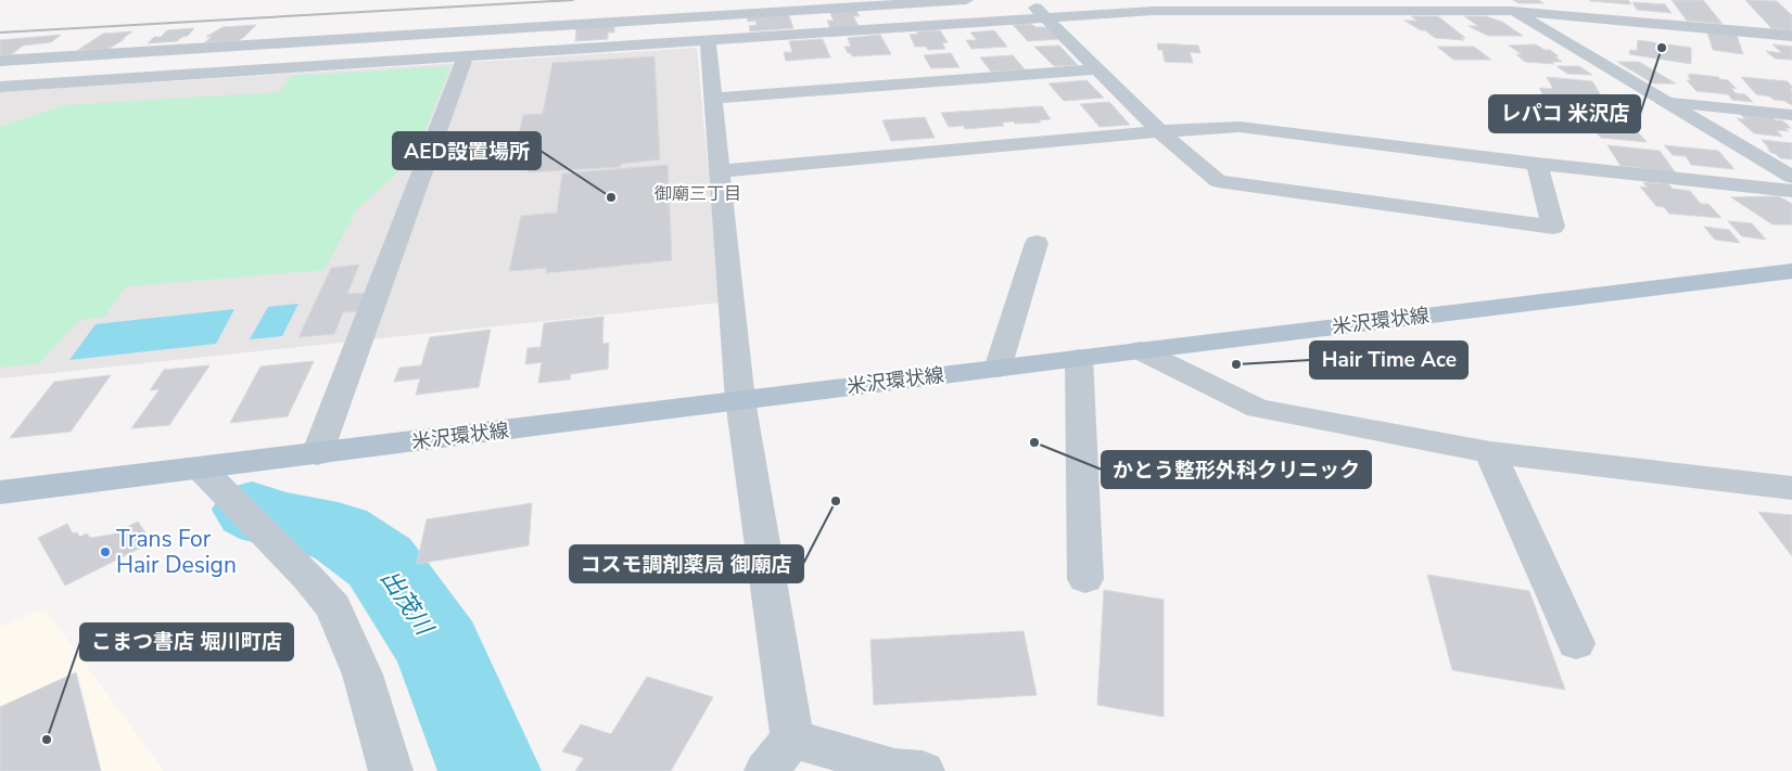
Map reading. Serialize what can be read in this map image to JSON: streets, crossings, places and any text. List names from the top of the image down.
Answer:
{
  "streets": {
    "main road": ["米沢環状線"]
  },
  "districts": ["御廟三丁目"],
  "water": ["出茂川"],
  "places": [
    "レパコ 米沢店",
    "AED設置場所",
    "Hair Time Ace",
    "かとう整形外科クリニック",
    "コスモ調剤薬局 御廟店",
    "Trans For Hair Design",
    "こまつ書店 堀川町店"
  ]
}
